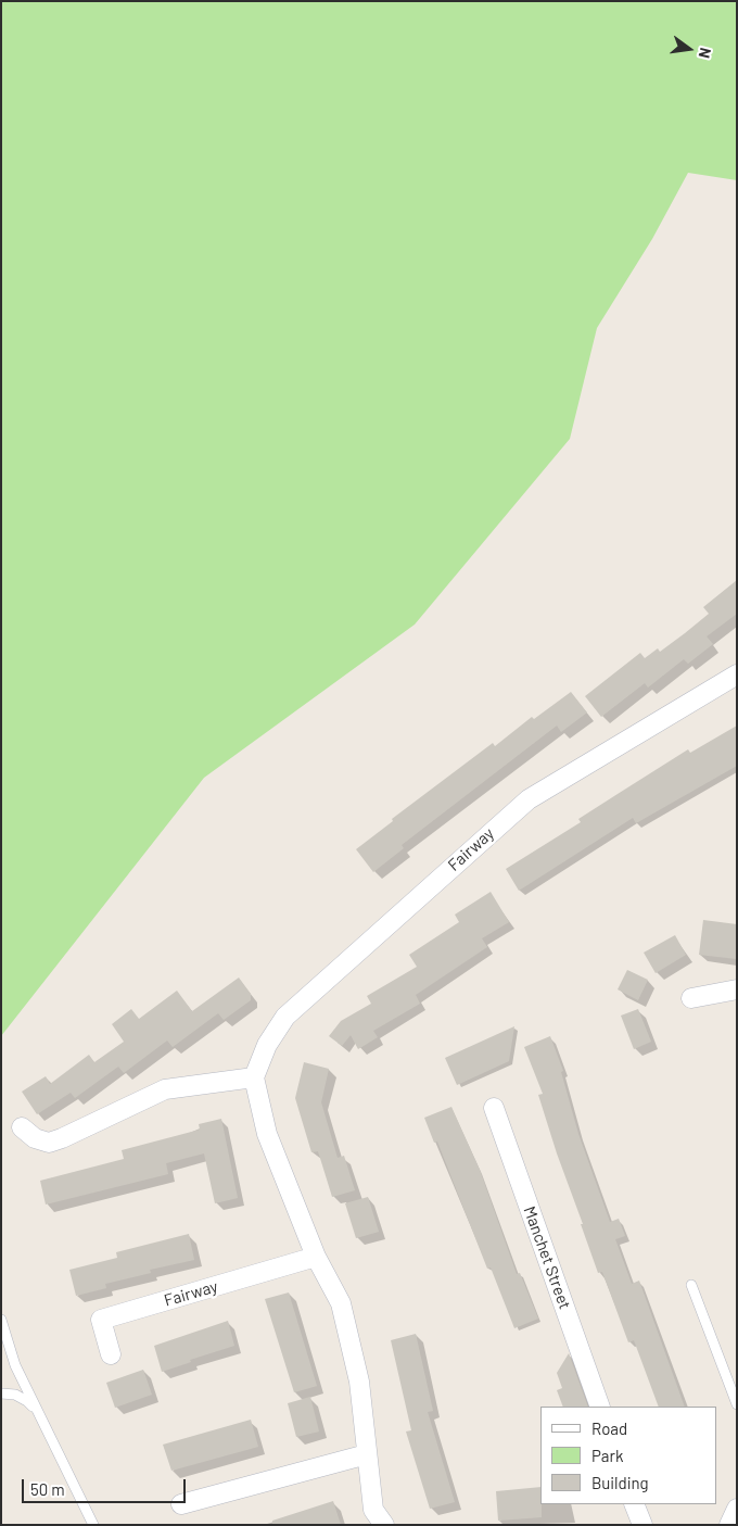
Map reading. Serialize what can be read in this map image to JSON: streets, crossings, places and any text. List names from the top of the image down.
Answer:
{
  "streets": {
    "street": ["Fairway", "Manchet Street"]
  },
  "legend": ["Road", "Park", "Building"],
  "scale_bar": "50 m",
  "north": "right"
}
